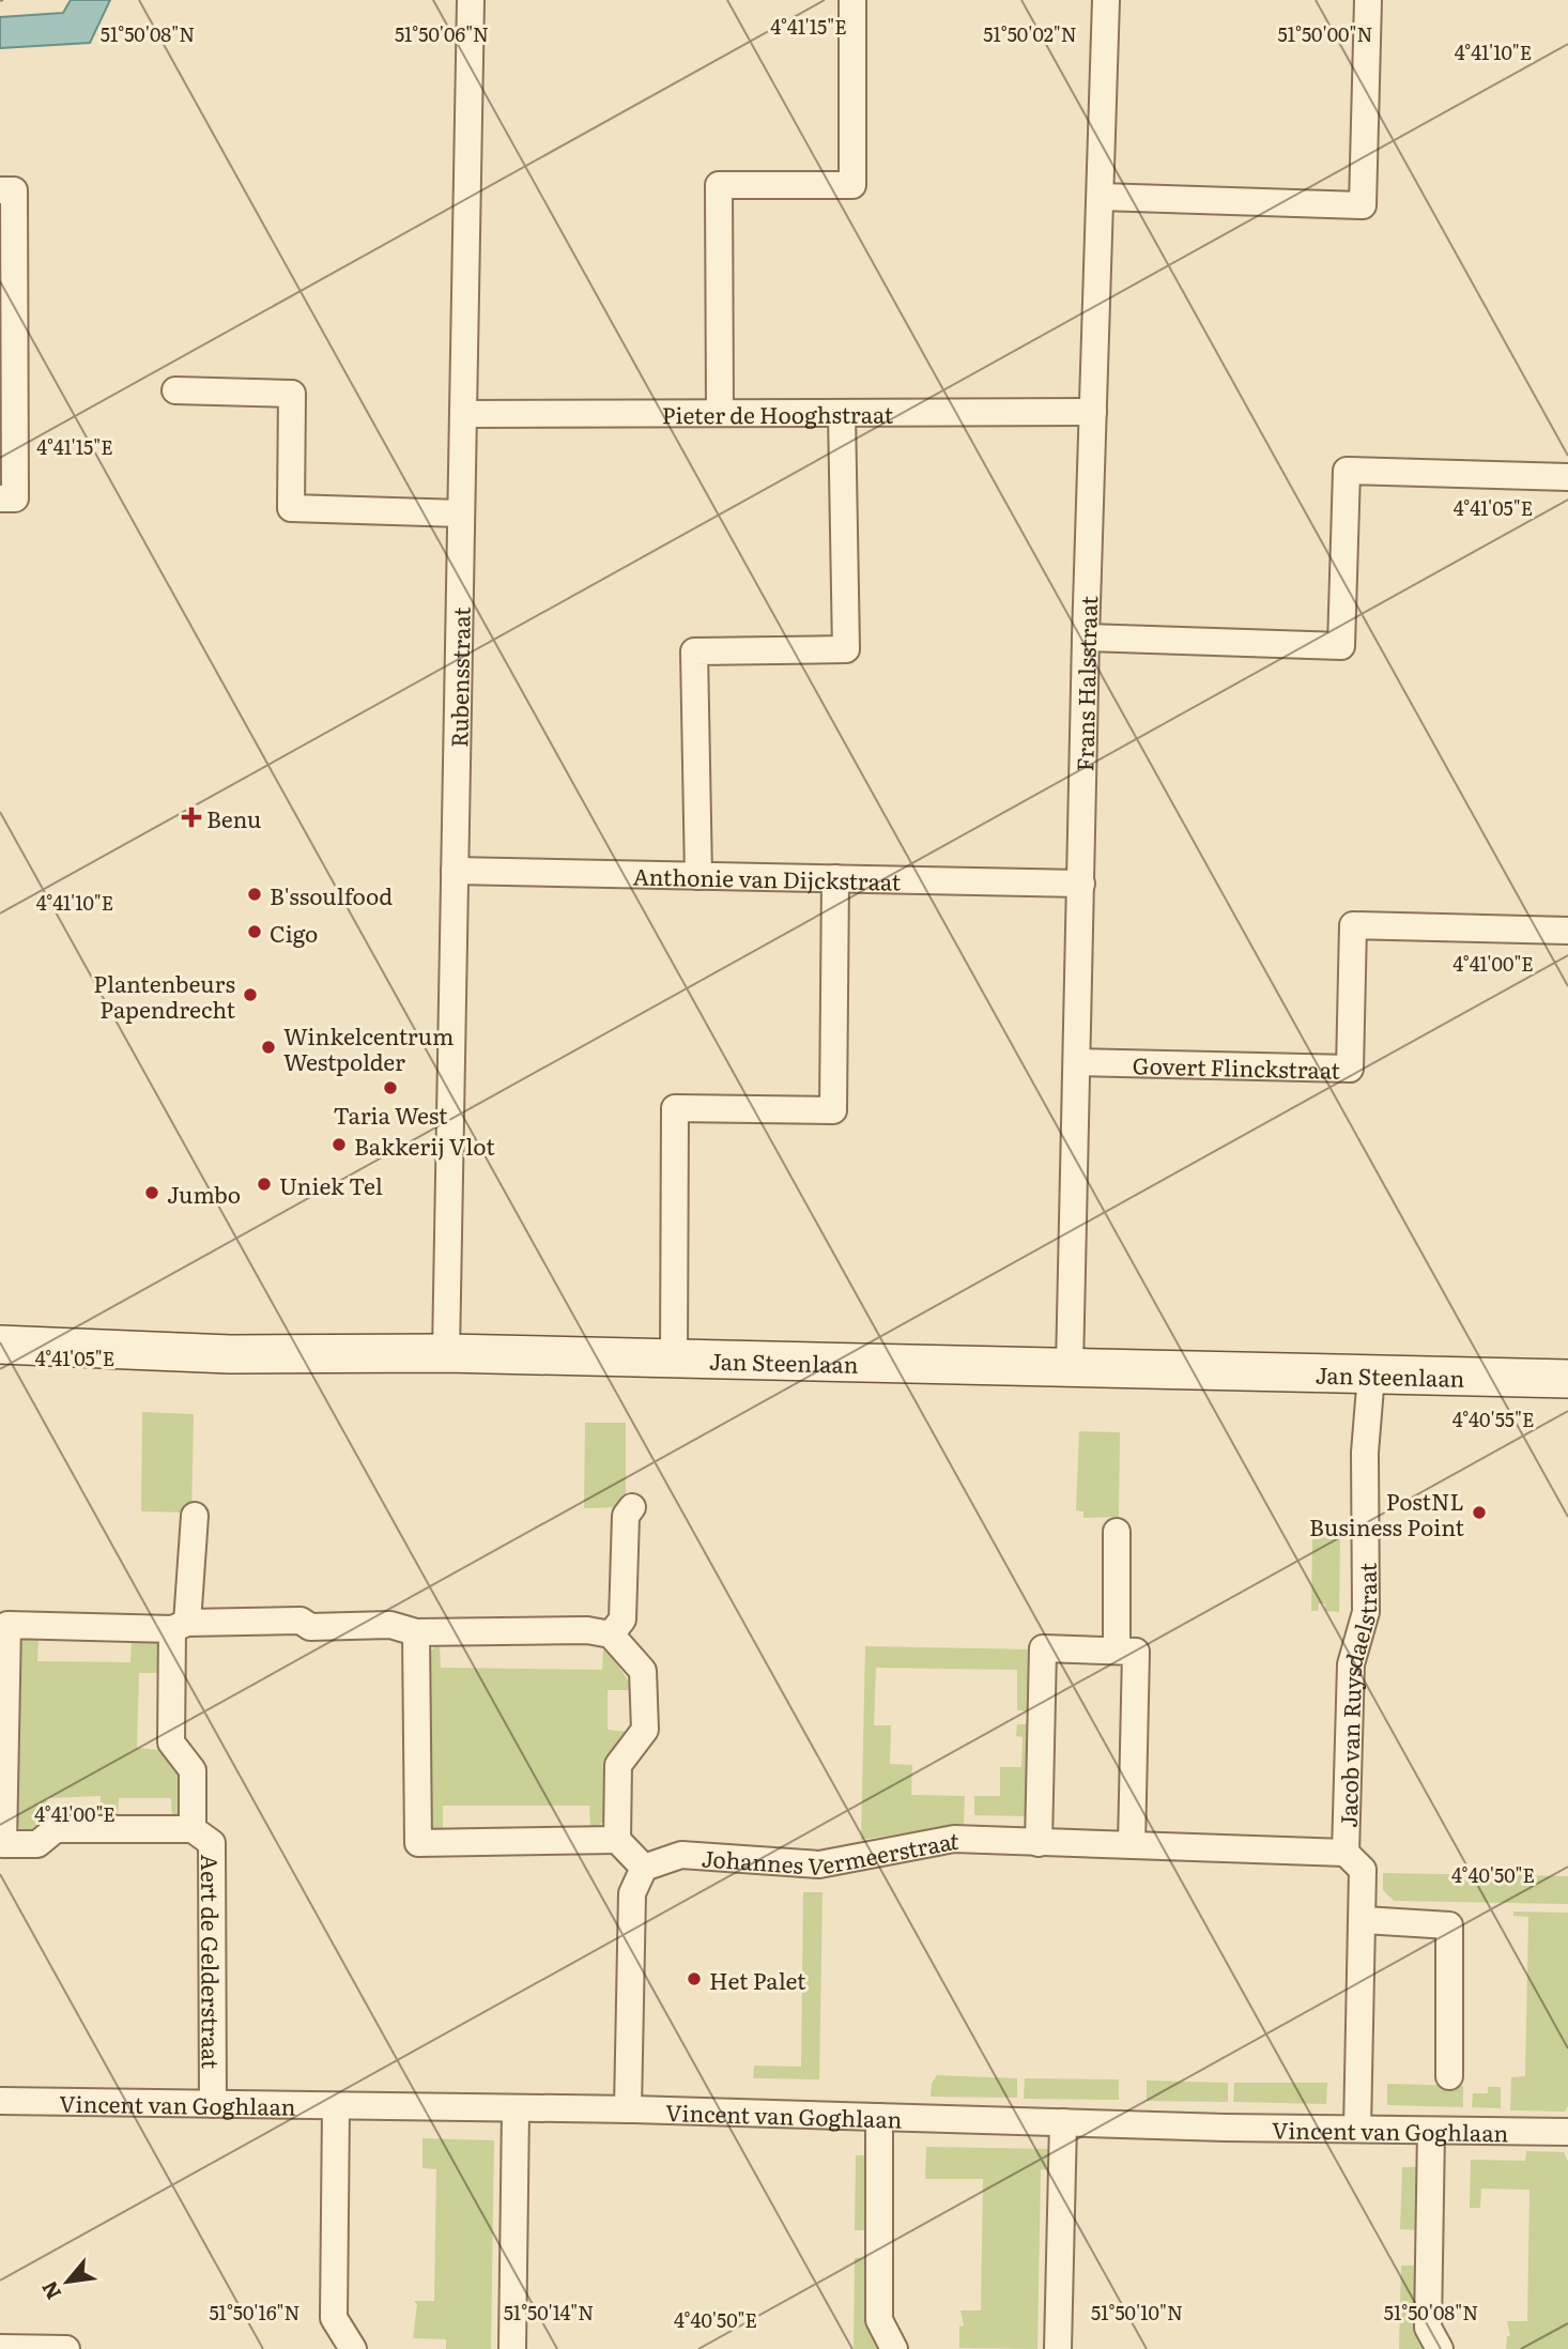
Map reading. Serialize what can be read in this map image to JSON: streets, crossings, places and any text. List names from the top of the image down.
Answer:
{
  "streets": {
    "street": [
      "Pieter de Hooghstraat",
      "Rubensstraat",
      "Frans Halsstraat",
      "Anthonie van Dijckstraat",
      "Govert Flinckstraat",
      "Jan Steenlaan",
      "Jacob van Ruysdaelstraat",
      "Johannes Vermeerstraat",
      "Aert de Gelderstraat",
      "Vincent van Goghlaan"
    ]
  },
  "crossings": [
    ["Pieter de Hooghstraat", "Rubensstraat"],
    ["Pieter de Hooghstraat", "Frans Halsstraat"],
    ["Rubensstraat", "Anthonie van Dijckstraat"],
    ["Rubensstraat", "Jan Steenlaan"],
    ["Frans Halsstraat", "Anthonie van Dijckstraat"],
    ["Frans Halsstraat", "Govert Flinckstraat"],
    ["Frans Halsstraat", "Jan Steenlaan"],
    ["Jan Steenlaan", "Jacob van Ruysdaelstraat"],
    ["Jacob van Ruysdaelstraat", "Johannes Vermeerstraat"],
    ["Jacob van Ruysdaelstraat", "Vincent van Goghlaan"],
    ["Aert de Gelderstraat", "Vincent van Goghlaan"]
  ],
  "places": {
    "health": ["Benu"],
    "other": [
      "B'ssoulfood",
      "Cigo",
      "Plantenbeurs Papendrecht",
      "Winkelcentrum Westpolder",
      "Taria West",
      "Bakkerij Vlot",
      "Uniek Tel",
      "Jumbo",
      "PostNL Business Point",
      "Het Palet"
    ]
  },
  "north": "bottom left",
  "coordinates": [
    "4°41'15\"E",
    "51°50'08\"N",
    "51°50'06\"N",
    "51°50'02\"N",
    "51°50'00\"N",
    "4°41'10\"E",
    "4°41'05\"E",
    "4°41'00\"E",
    "4°40'55\"E",
    "4°40'50\"E",
    "51°50'16\"N",
    "51°50'14\"N",
    "51°50'10\"N"
  ]
}
